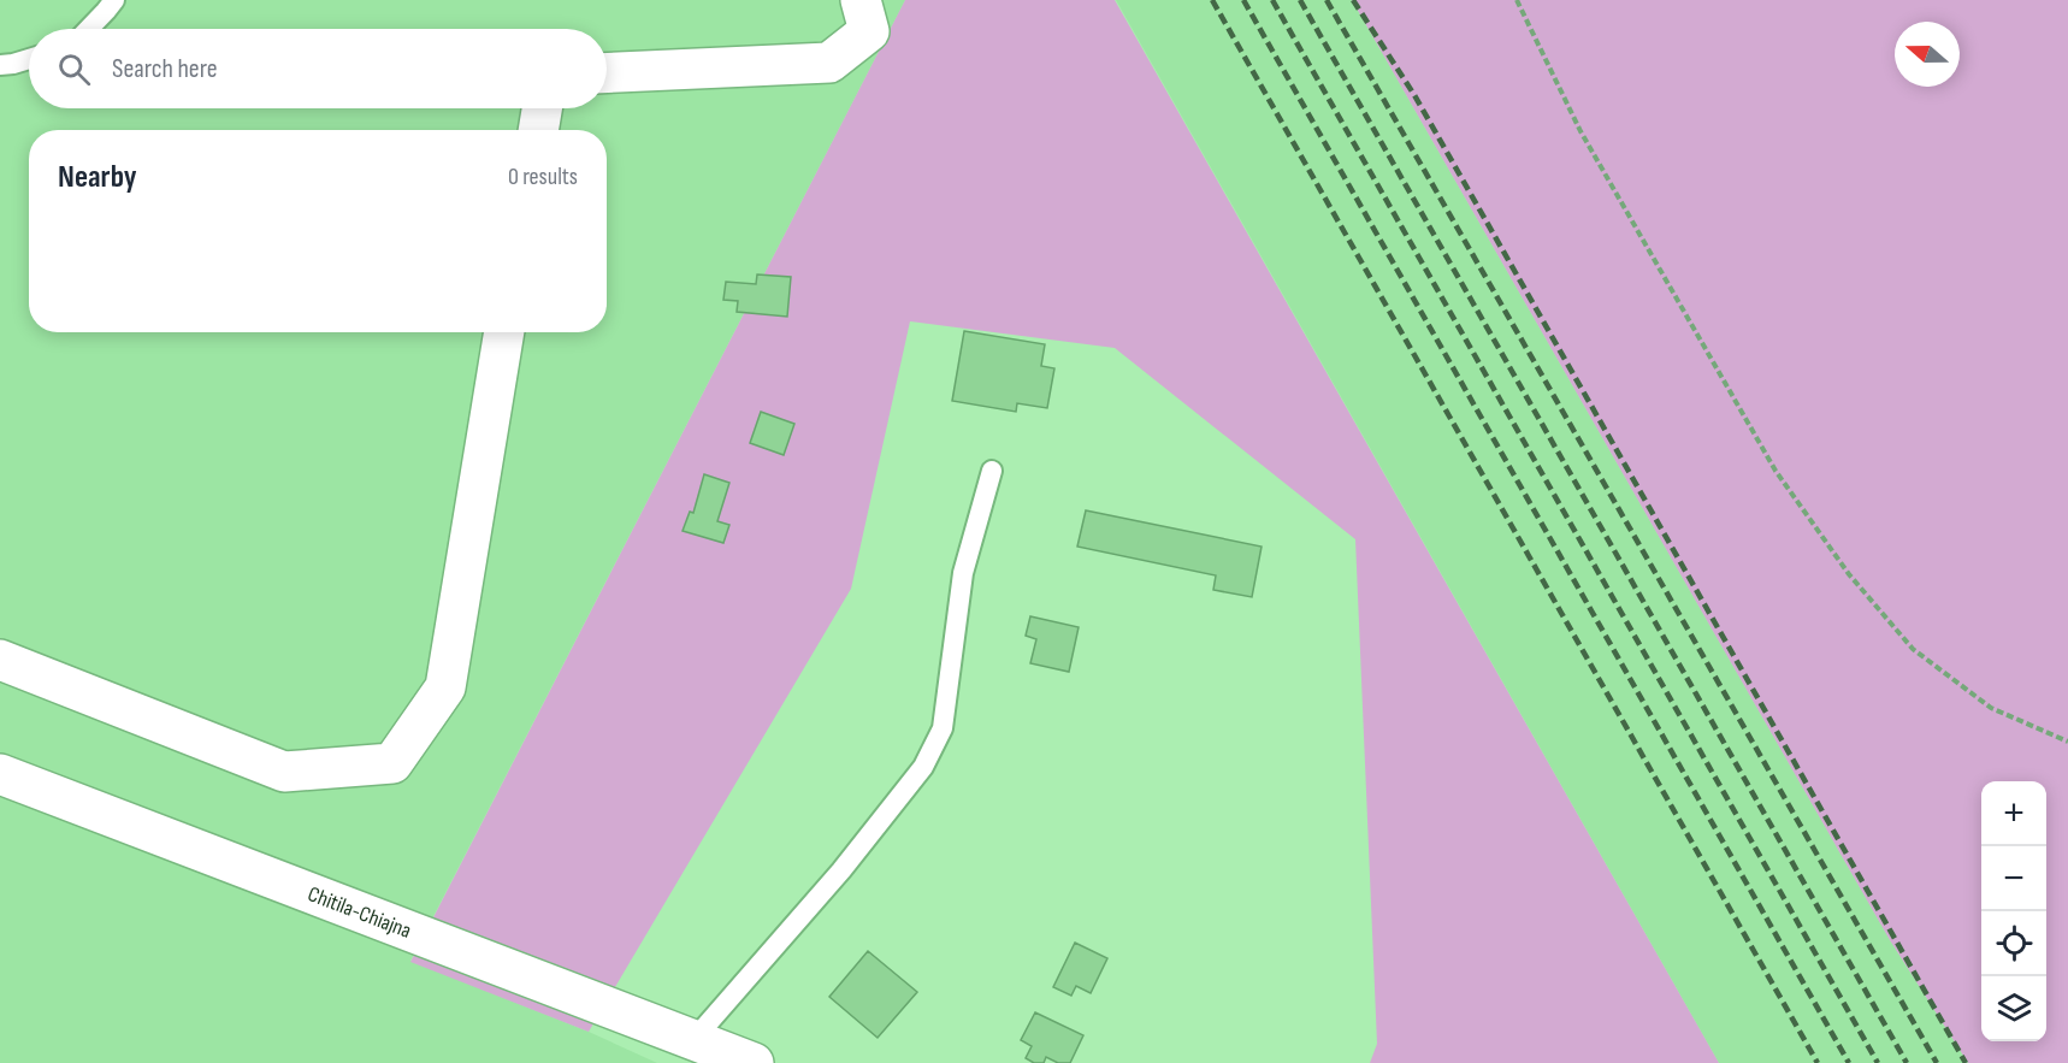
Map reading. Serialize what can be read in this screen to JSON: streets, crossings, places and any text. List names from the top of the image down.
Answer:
{
  "streets": {
    "street": ["Chitila-Chiajna"]
  },
  "north": "left",
  "page": {
    "search": "Search here",
    "heading": ["Nearby", "0 results"],
    "map_buttons": ["+", "−"]
  }
}
